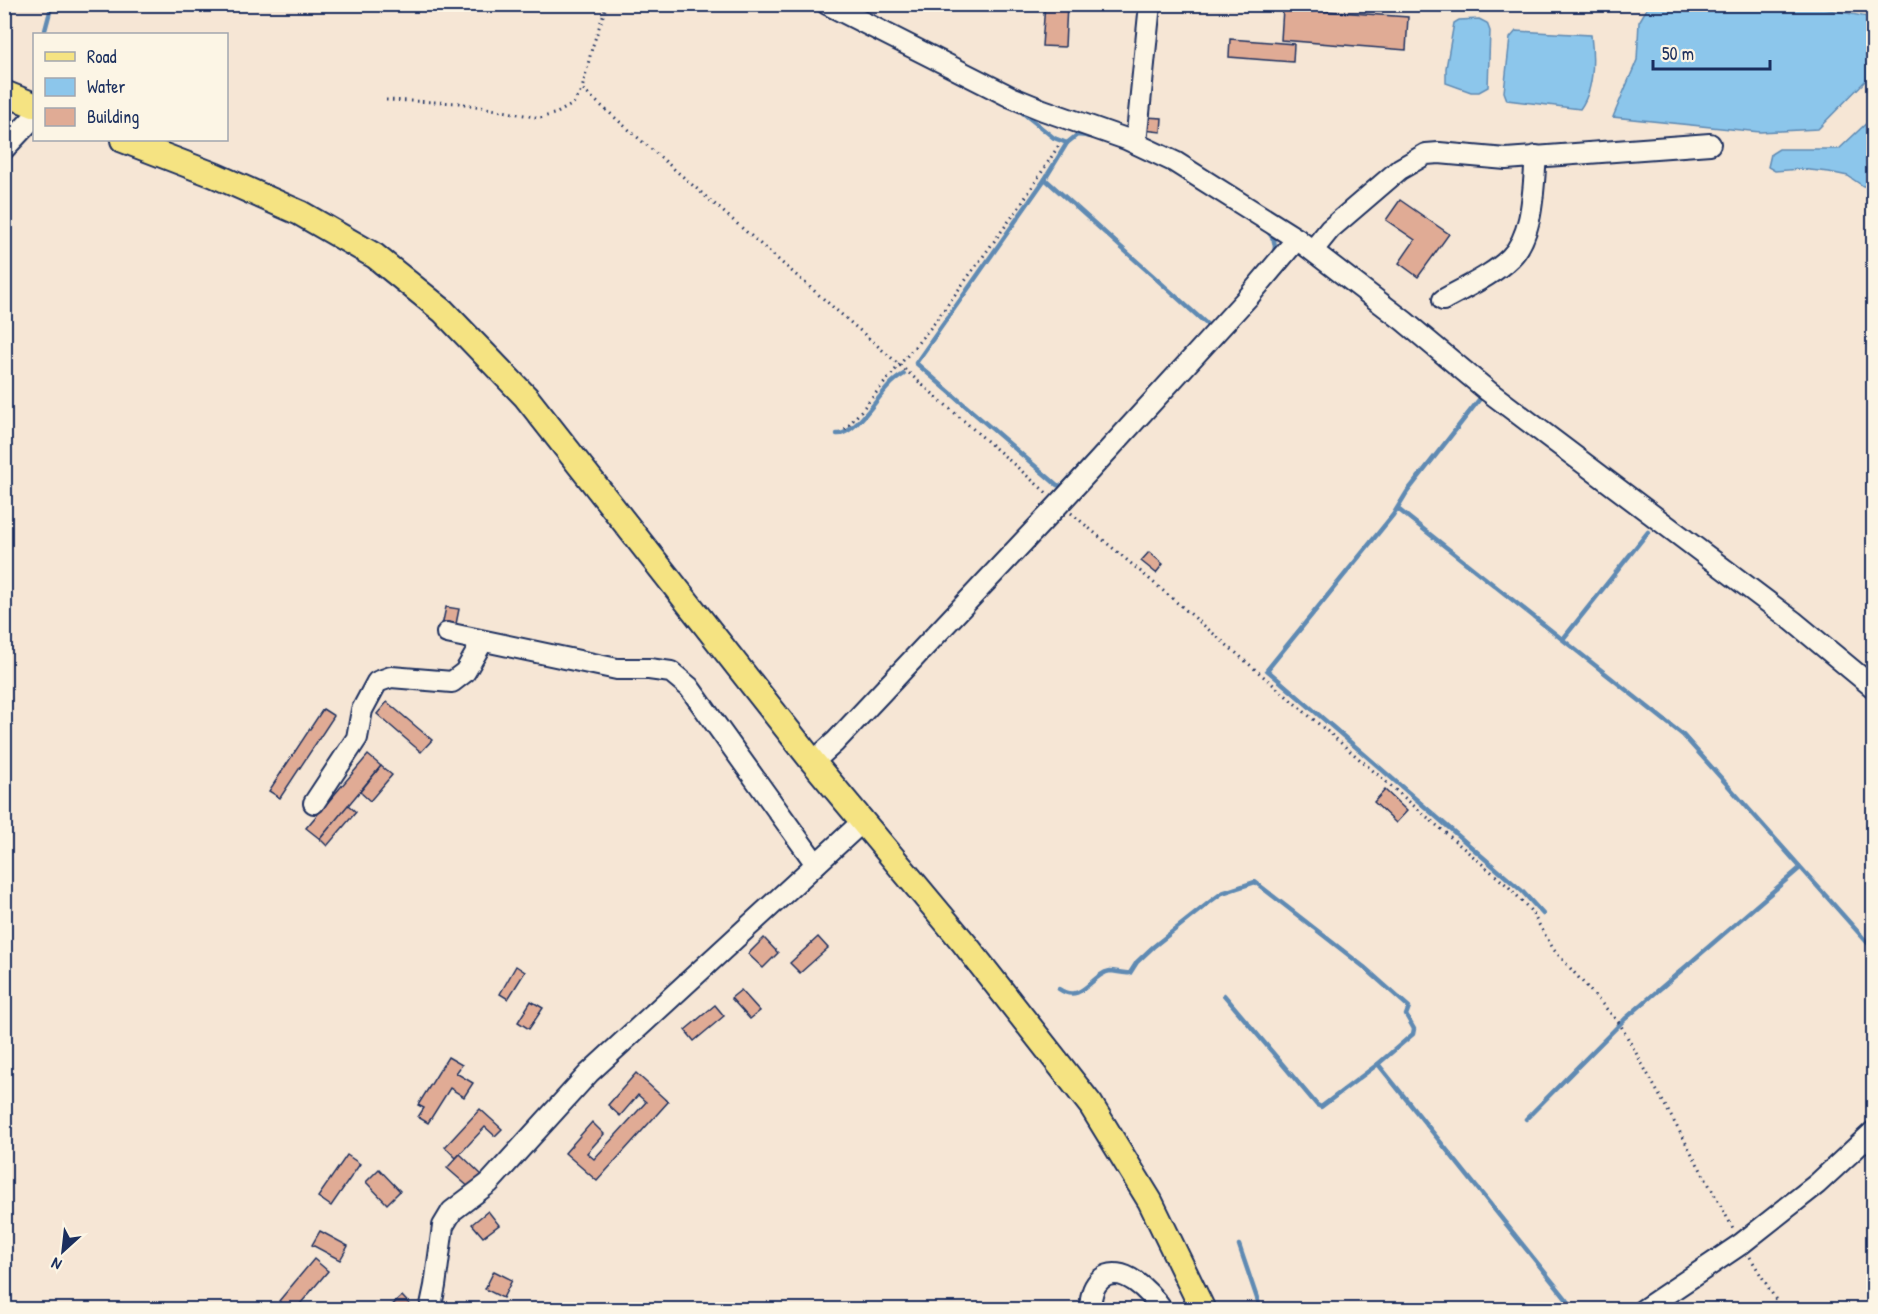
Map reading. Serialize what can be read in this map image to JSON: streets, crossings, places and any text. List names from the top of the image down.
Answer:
{
  "legend": ["Road", "Water", "Building"],
  "scale_bar": "50 m",
  "north": "bottom left"
}
